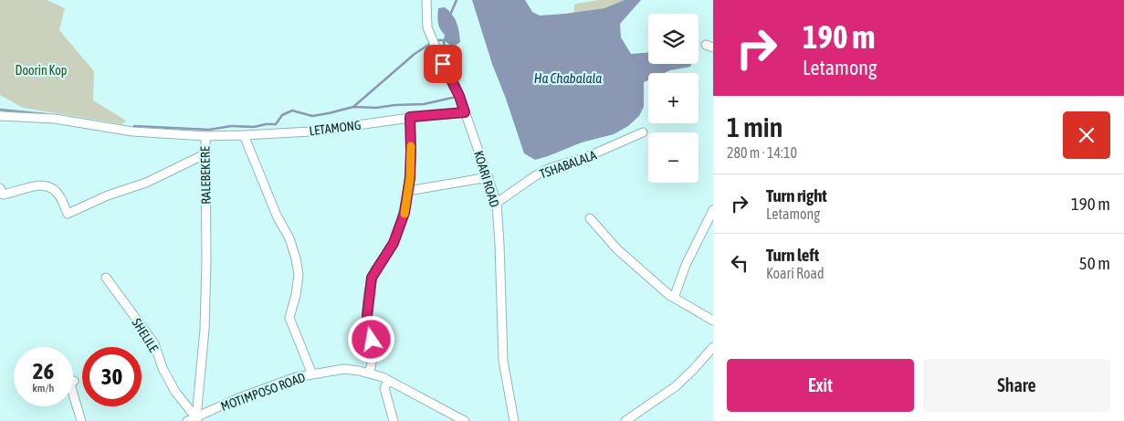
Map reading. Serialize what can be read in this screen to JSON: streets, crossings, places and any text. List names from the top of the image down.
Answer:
{
  "streets": {
    "street": [
      "LETAMONG",
      "TSHABALALA",
      "RALEBEKERE",
      "KOARI ROAD",
      "SHELILE",
      "MOTIMPOSO ROAD"
    ]
  },
  "crossings": [
    ["LETAMONG", "RALEBEKERE"],
    ["LETAMONG", "KOARI ROAD"],
    ["TSHABALALA", "KOARI ROAD"],
    ["RALEBEKERE", "SHELILE"],
    ["RALEBEKERE", "MOTIMPOSO ROAD"],
    ["SHELILE", "MOTIMPOSO ROAD"]
  ],
  "water": ["Ha Chabalala"],
  "parks": ["Doorin Kop"],
  "page": {
    "turn": ["190 m", "Letamong"],
    "map_buttons": ["+", "−"],
    "heading": ["1 min", "280 m · 14:10"],
    "list": [
      {
        "name": "Turn right",
        "note": "Letamong",
        "value": "190 m"
      },
      {
        "name": "Turn left",
        "note": "Koari Road",
        "value": "50 m"
      }
    ],
    "speed": "26 km/h",
    "limit": "30",
    "buttons": ["Exit", "Share"]
  }
}
